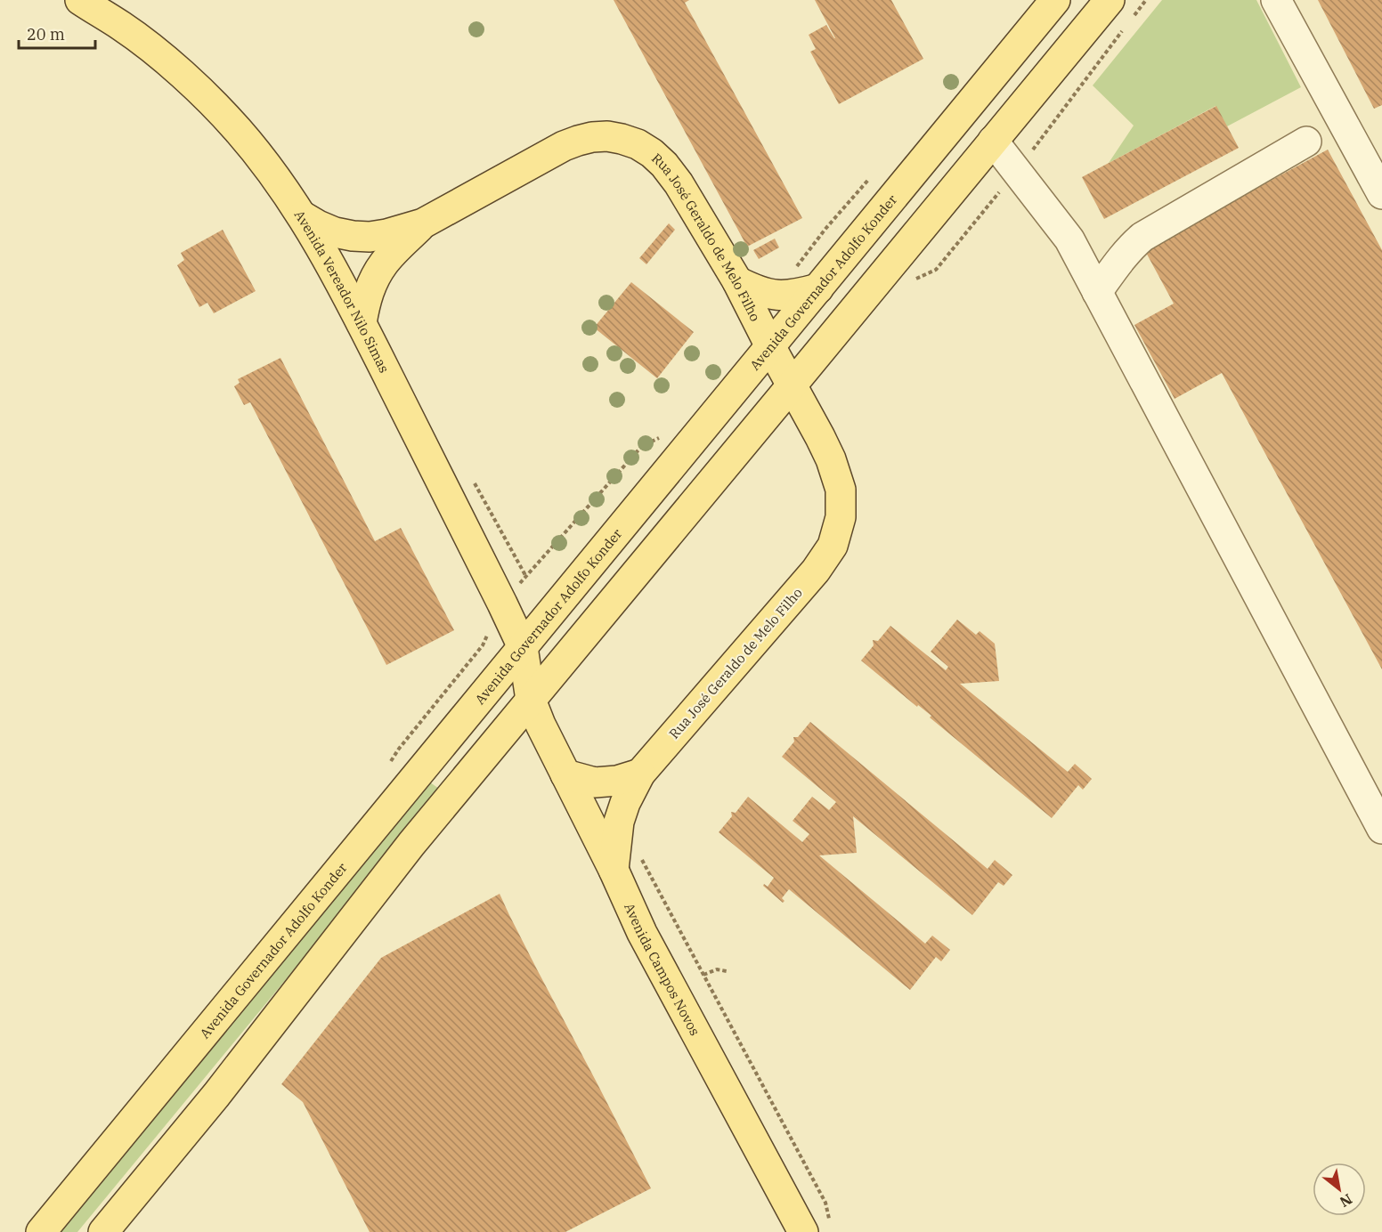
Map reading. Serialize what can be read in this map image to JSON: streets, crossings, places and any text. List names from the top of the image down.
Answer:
{
  "streets": {
    "main road": [
      "Rua José Geraldo de Melo Filho",
      "Avenida Governador Adolfo Konder",
      "Avenida Vereador Nilo Simas",
      "Avenida Campos Novos"
    ]
  },
  "crossings": [
    ["Rua José Geraldo de Melo Filho", "Avenida Governador Adolfo Konder"],
    ["Rua José Geraldo de Melo Filho", "Avenida Vereador Nilo Simas"],
    ["Rua José Geraldo de Melo Filho", "Avenida Campos Novos"],
    ["Avenida Governador Adolfo Konder", "Avenida Vereador Nilo Simas"],
    ["Avenida Vereador Nilo Simas", "Avenida Campos Novos"]
  ],
  "scale_bar": "20 m",
  "north": "bottom right"
}
